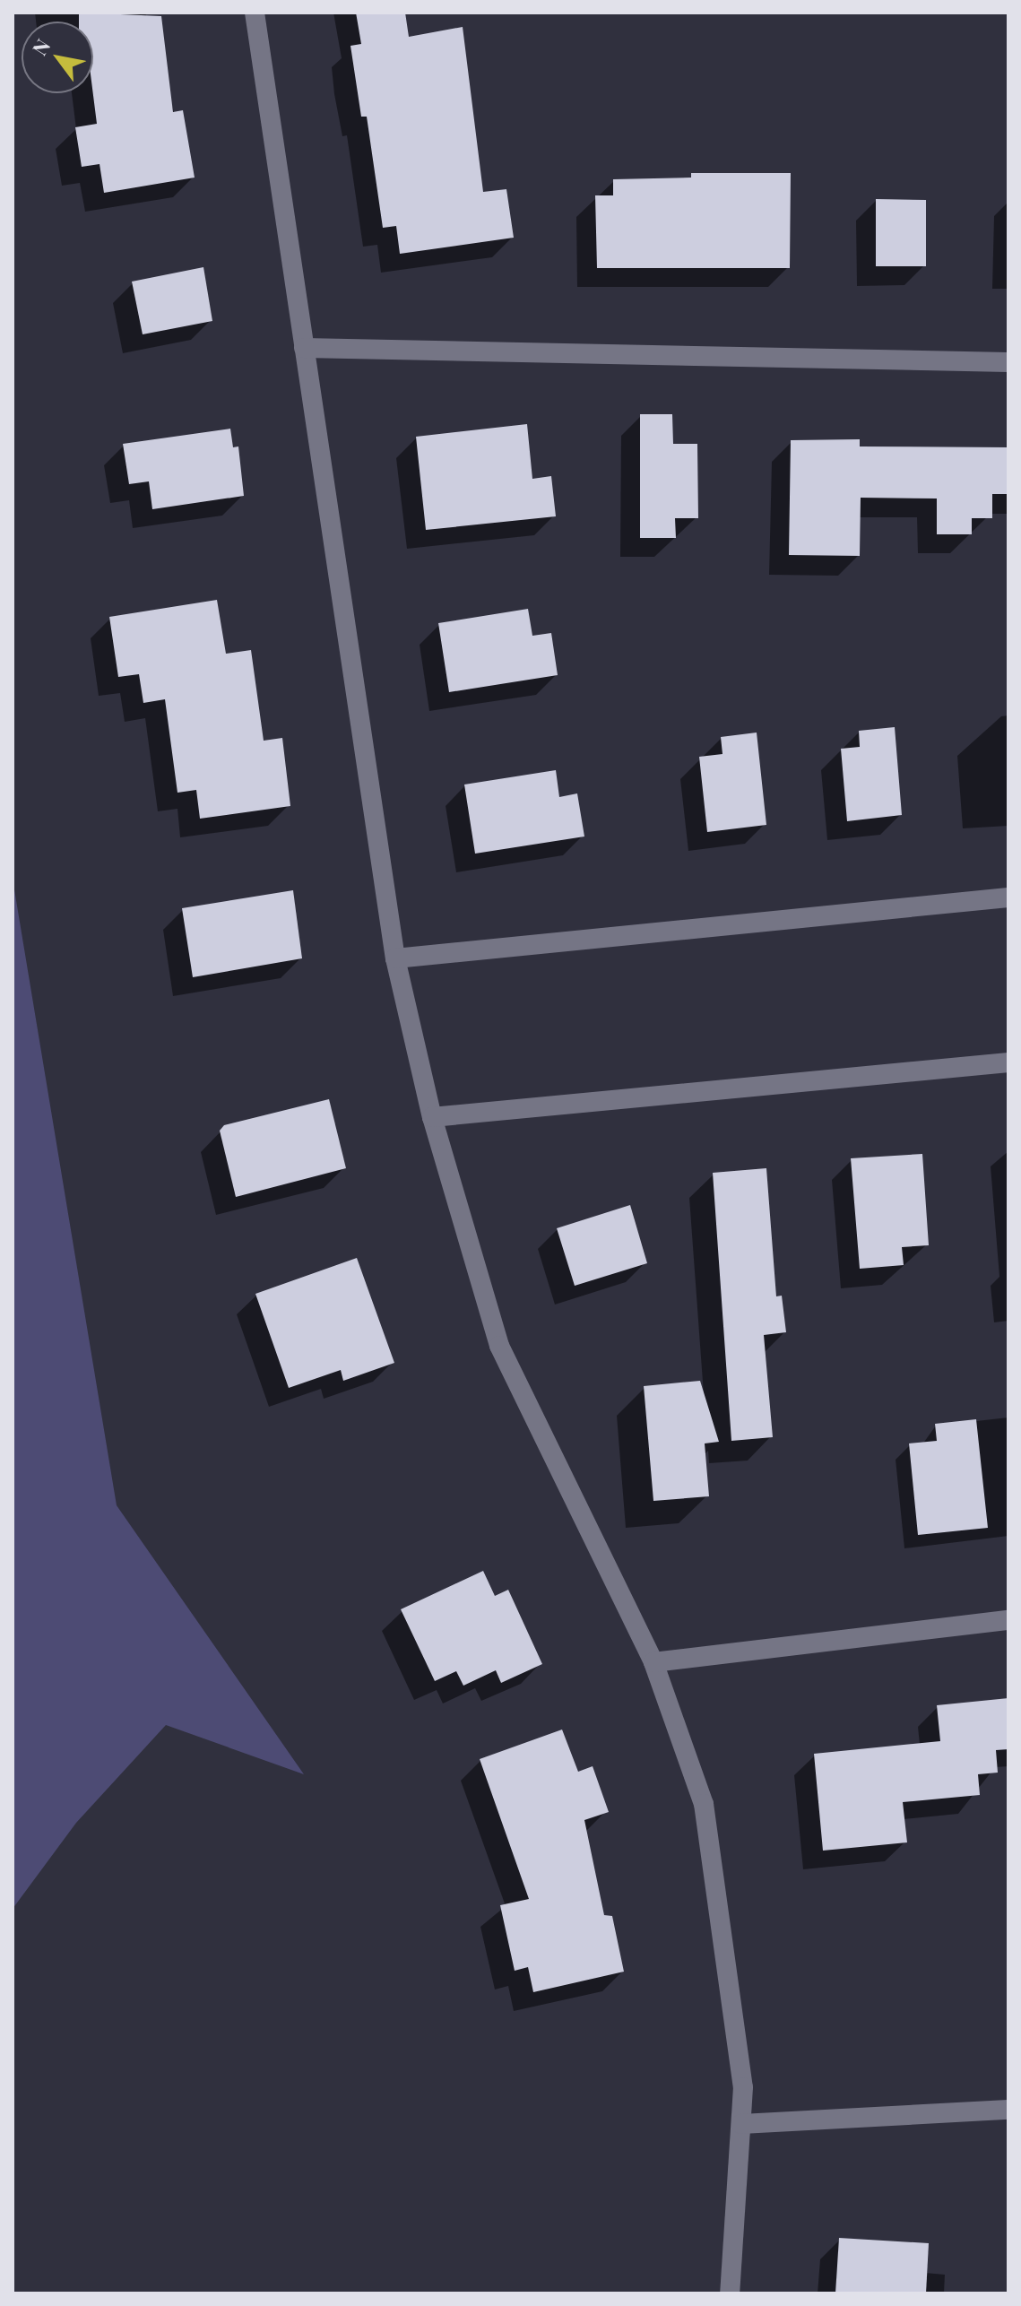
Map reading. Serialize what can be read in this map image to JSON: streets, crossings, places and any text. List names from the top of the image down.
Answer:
{
  "north": "top left"
}
